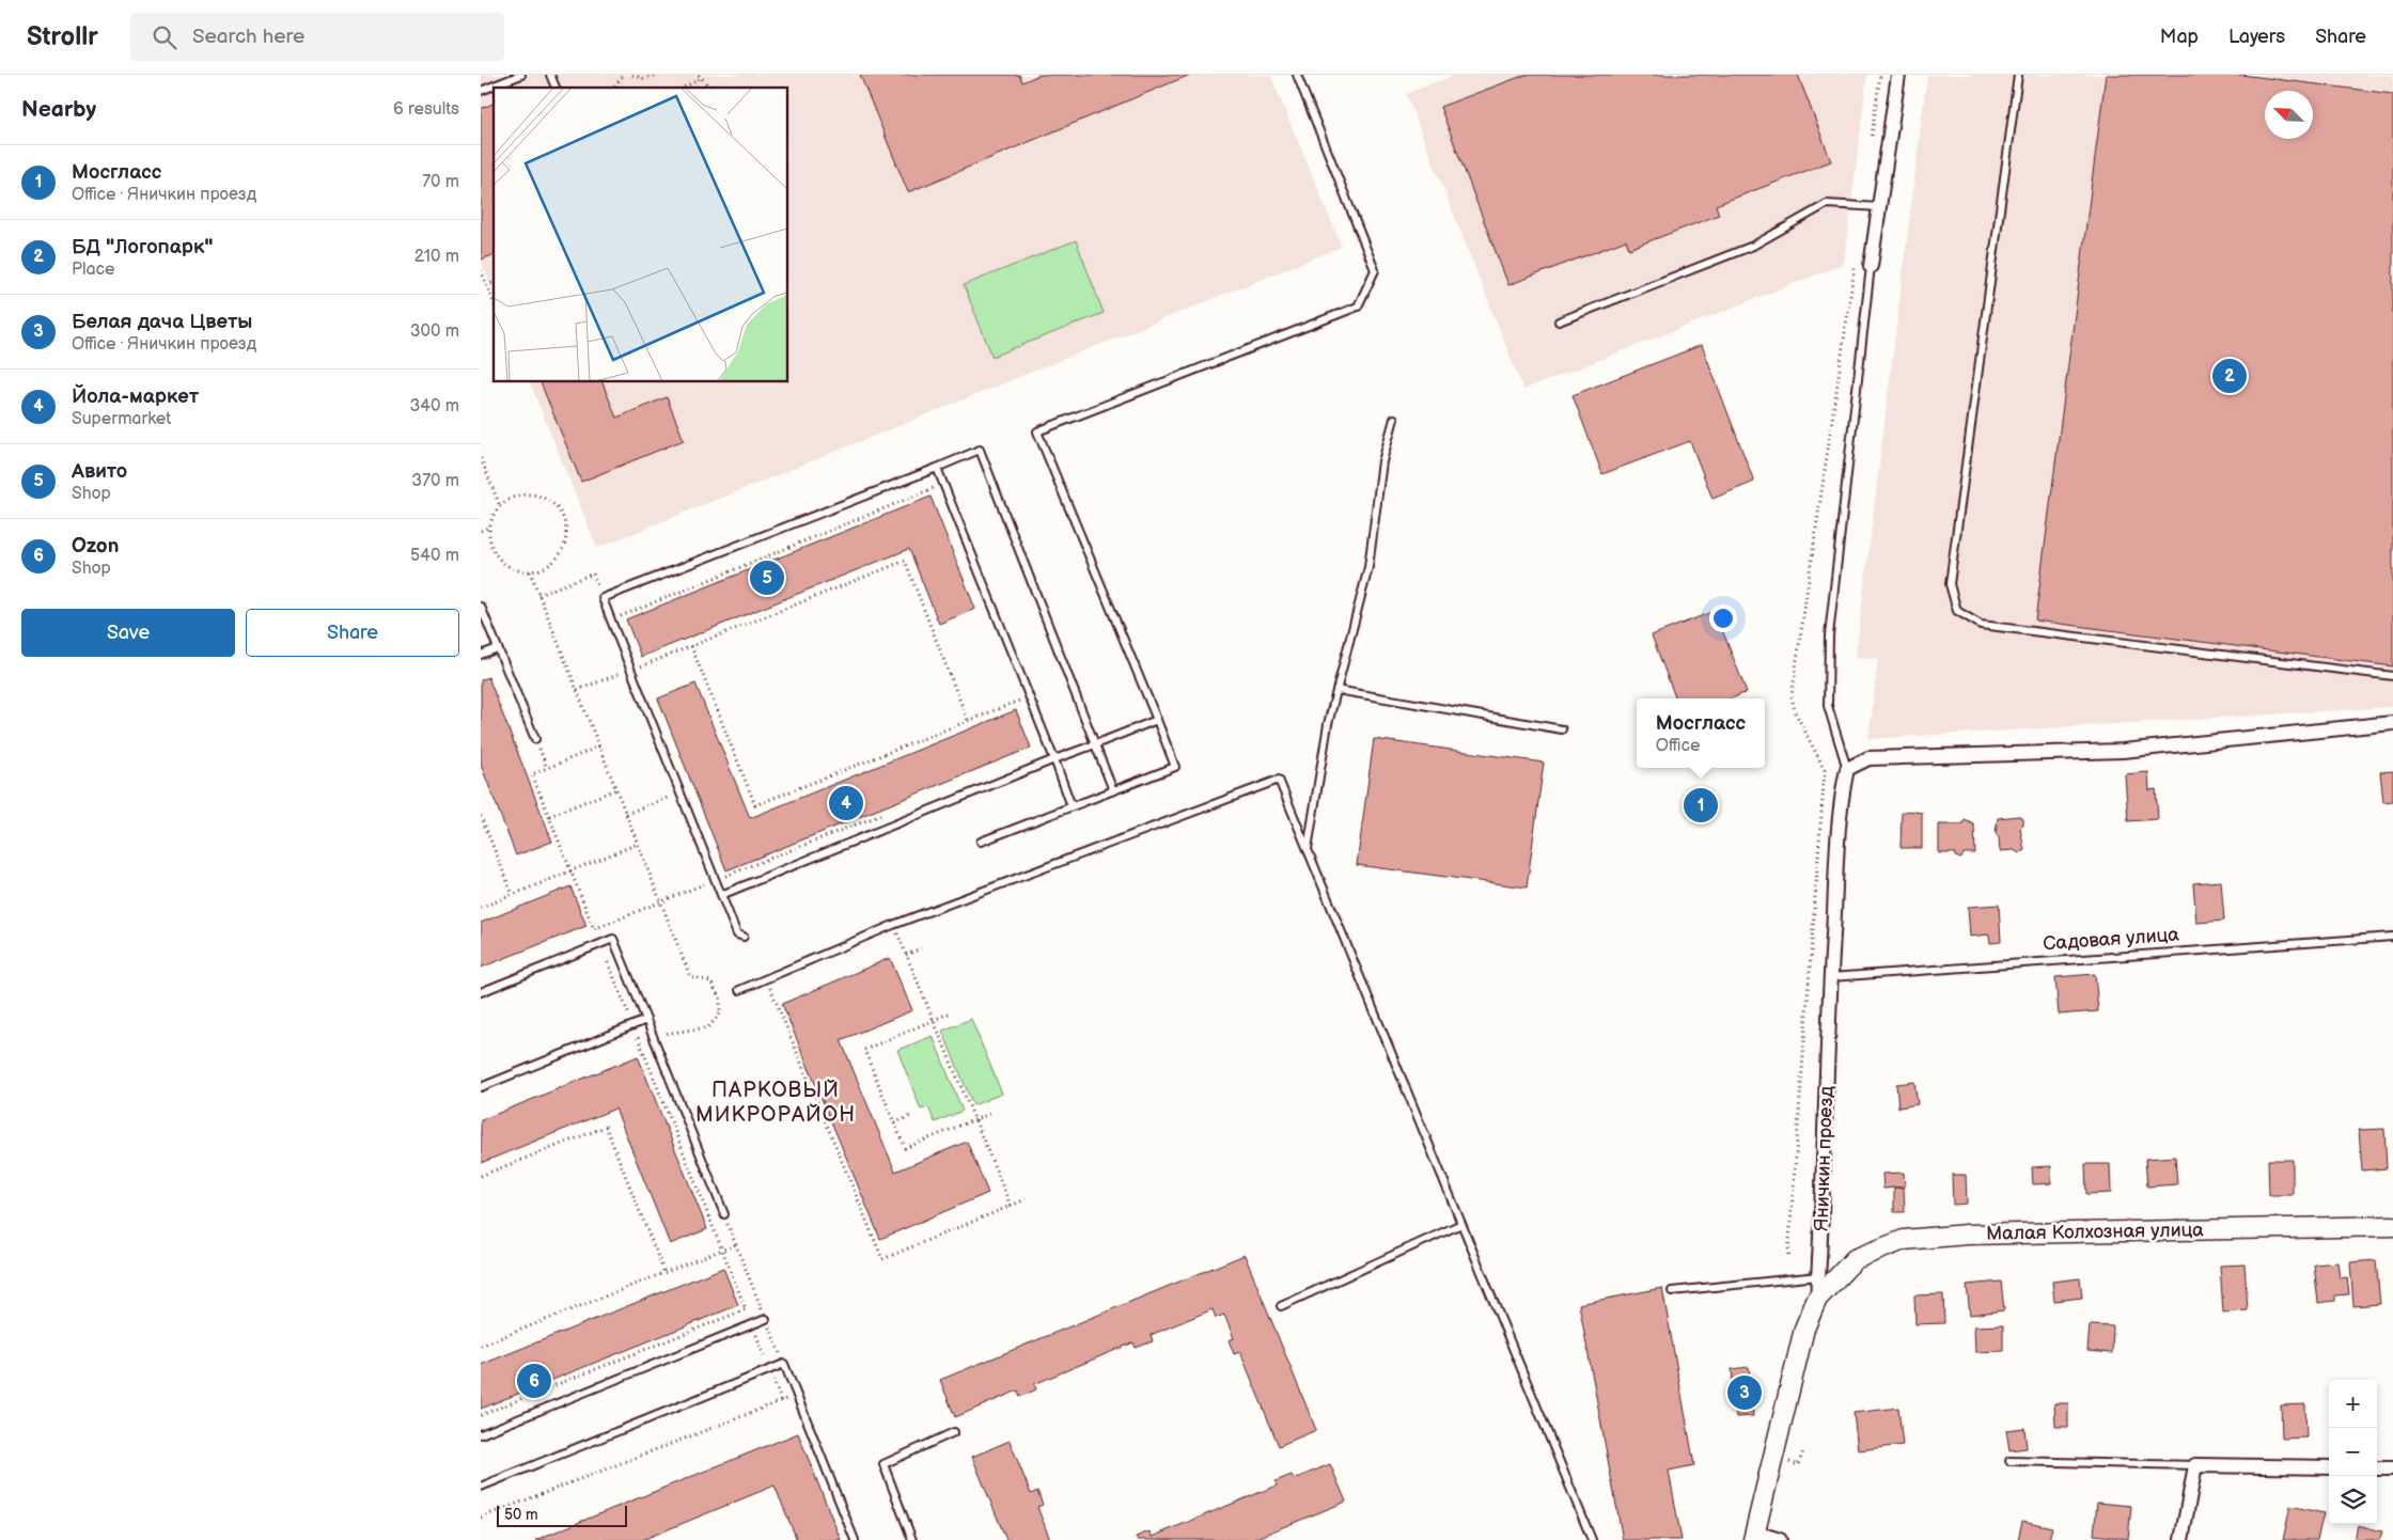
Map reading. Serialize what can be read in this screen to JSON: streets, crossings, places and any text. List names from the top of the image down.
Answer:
{
  "streets": {
    "street": ["Яничкин проезд", "Малая Колхозная улица"],
    "lane": ["Садовая улица"]
  },
  "crossings": [
    ["Садовая улица", "Яничкин проезд"],
    ["Яничкин проезд", "Малая Колхозная улица"]
  ],
  "districts": ["ПАРКОВЫЙ МИКРОРАЙОН"],
  "scale_bar": "50 m",
  "north": "top left",
  "page": {
    "header": "Strollr",
    "search": "Search here",
    "nav": ["Map", "Layers", "Share"],
    "heading": ["Nearby", "6 results"],
    "list": [
      {
        "mark": "1",
        "name": "Мосгласс",
        "note": "Office · Яничкин проезд",
        "value": "70 m"
      },
      {
        "mark": "2",
        "name": "БД \"Логопарк\"",
        "note": "Place",
        "value": "210 m"
      },
      {
        "mark": "3",
        "name": "Белая дача Цветы",
        "note": "Office · Яничкин проезд",
        "value": "300 m"
      },
      {
        "mark": "4",
        "name": "Йола-маркет",
        "note": "Supermarket",
        "value": "340 m"
      },
      {
        "mark": "5",
        "name": "Авито",
        "note": "Shop",
        "value": "370 m"
      },
      {
        "mark": "6",
        "name": "Ozon",
        "note": "Shop",
        "value": "540 m"
      }
    ],
    "pins": [
      "2",
      "5",
      "4",
      "1",
      "6",
      "3"
    ],
    "buttons": ["Save", "Share"],
    "popup": ["Мосгласс", "Office"],
    "map_buttons": ["+", "−"],
    "scale": "50 m"
  }
}
